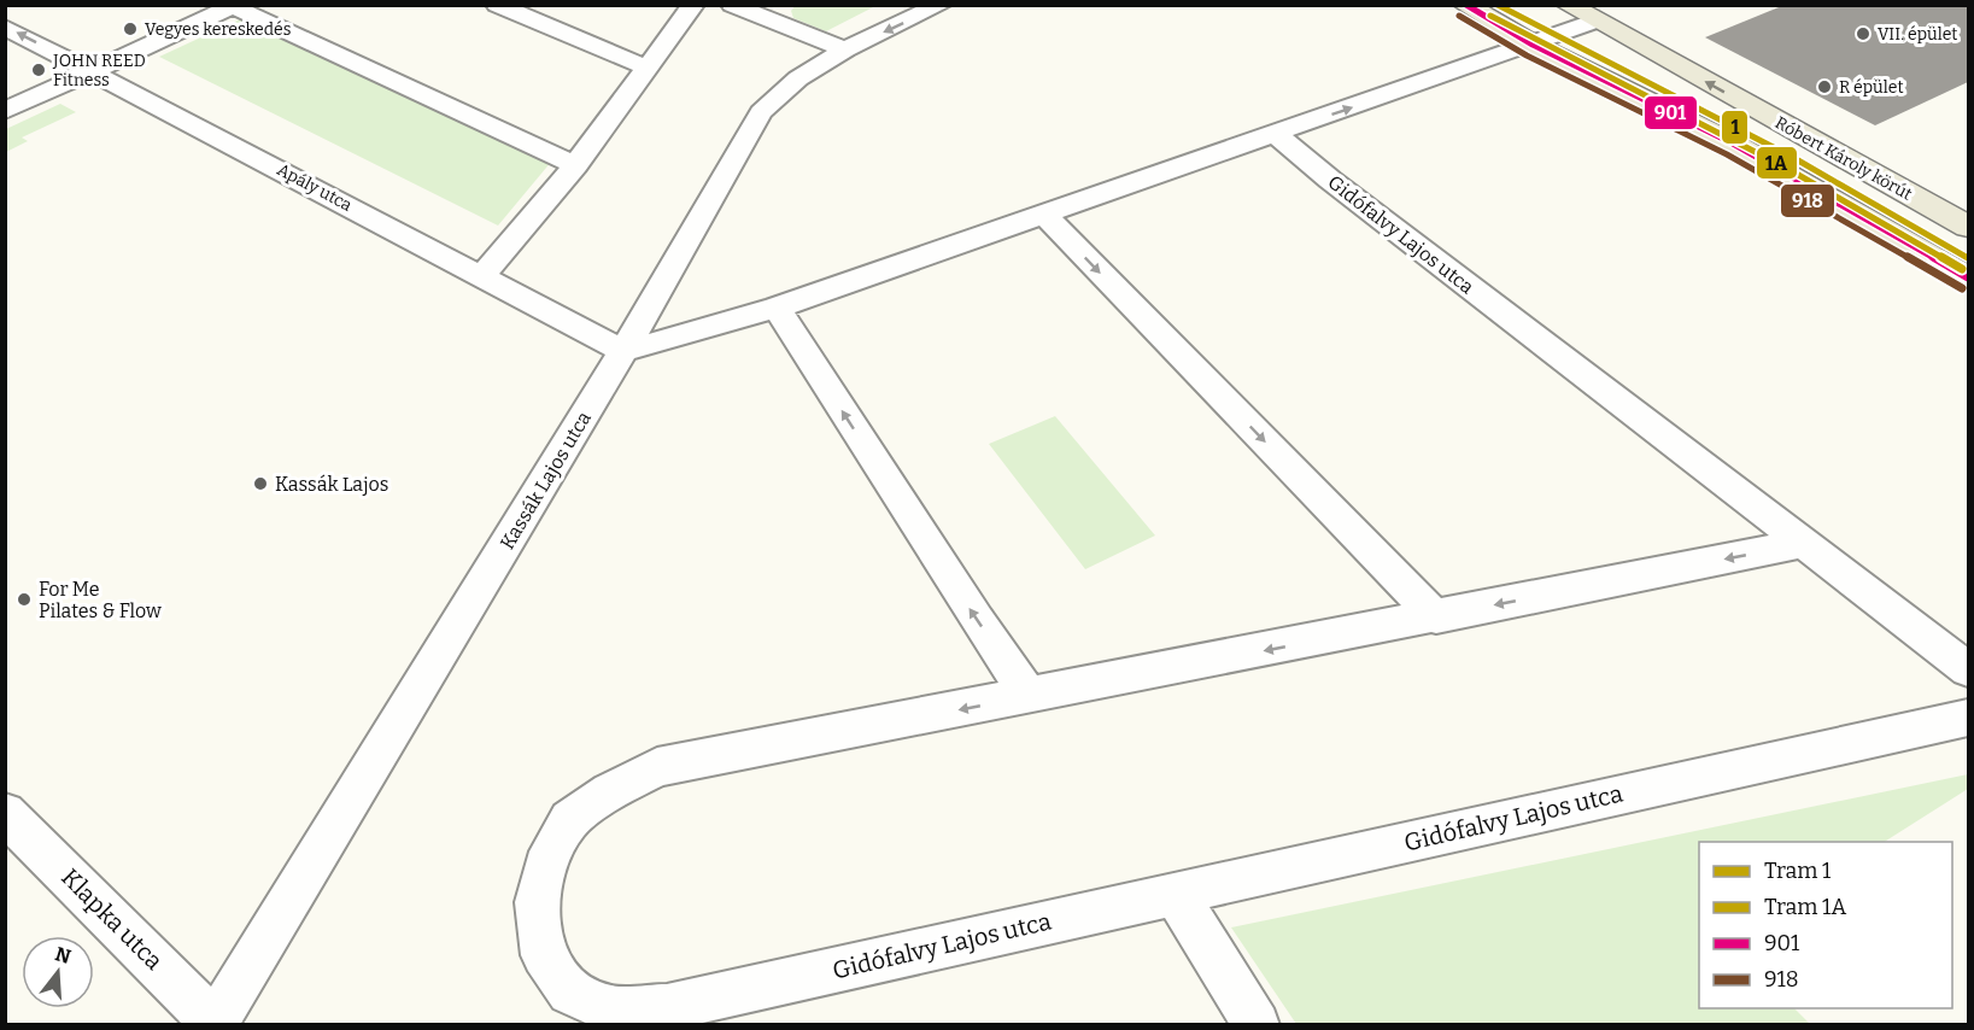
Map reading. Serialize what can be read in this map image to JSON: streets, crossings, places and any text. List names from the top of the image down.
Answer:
{
  "streets": {
    "main road": ["Róbert Károly körút"],
    "street": [
      "Apály utca",
      "Gidófalvy Lajos utca",
      "Kassák Lajos utca",
      "Klapka utca"
    ]
  },
  "crossings": [
    ["Apály utca", "Kassák Lajos utca"],
    ["Kassák Lajos utca", "Klapka utca"]
  ],
  "places": [
    "Vegyes kereskedés",
    "VII. épület",
    "JOHN REED Fitness",
    "R épület",
    "Kassák Lajos",
    "For Me Pilates & Flow"
  ],
  "lines": [
    "tram line 1",
    "transit line 901",
    "tram line 1A",
    "transit line 918"
  ],
  "legend": [
    "Tram 1",
    "Tram 1A",
    "901",
    "918"
  ],
  "north": "top"
}
